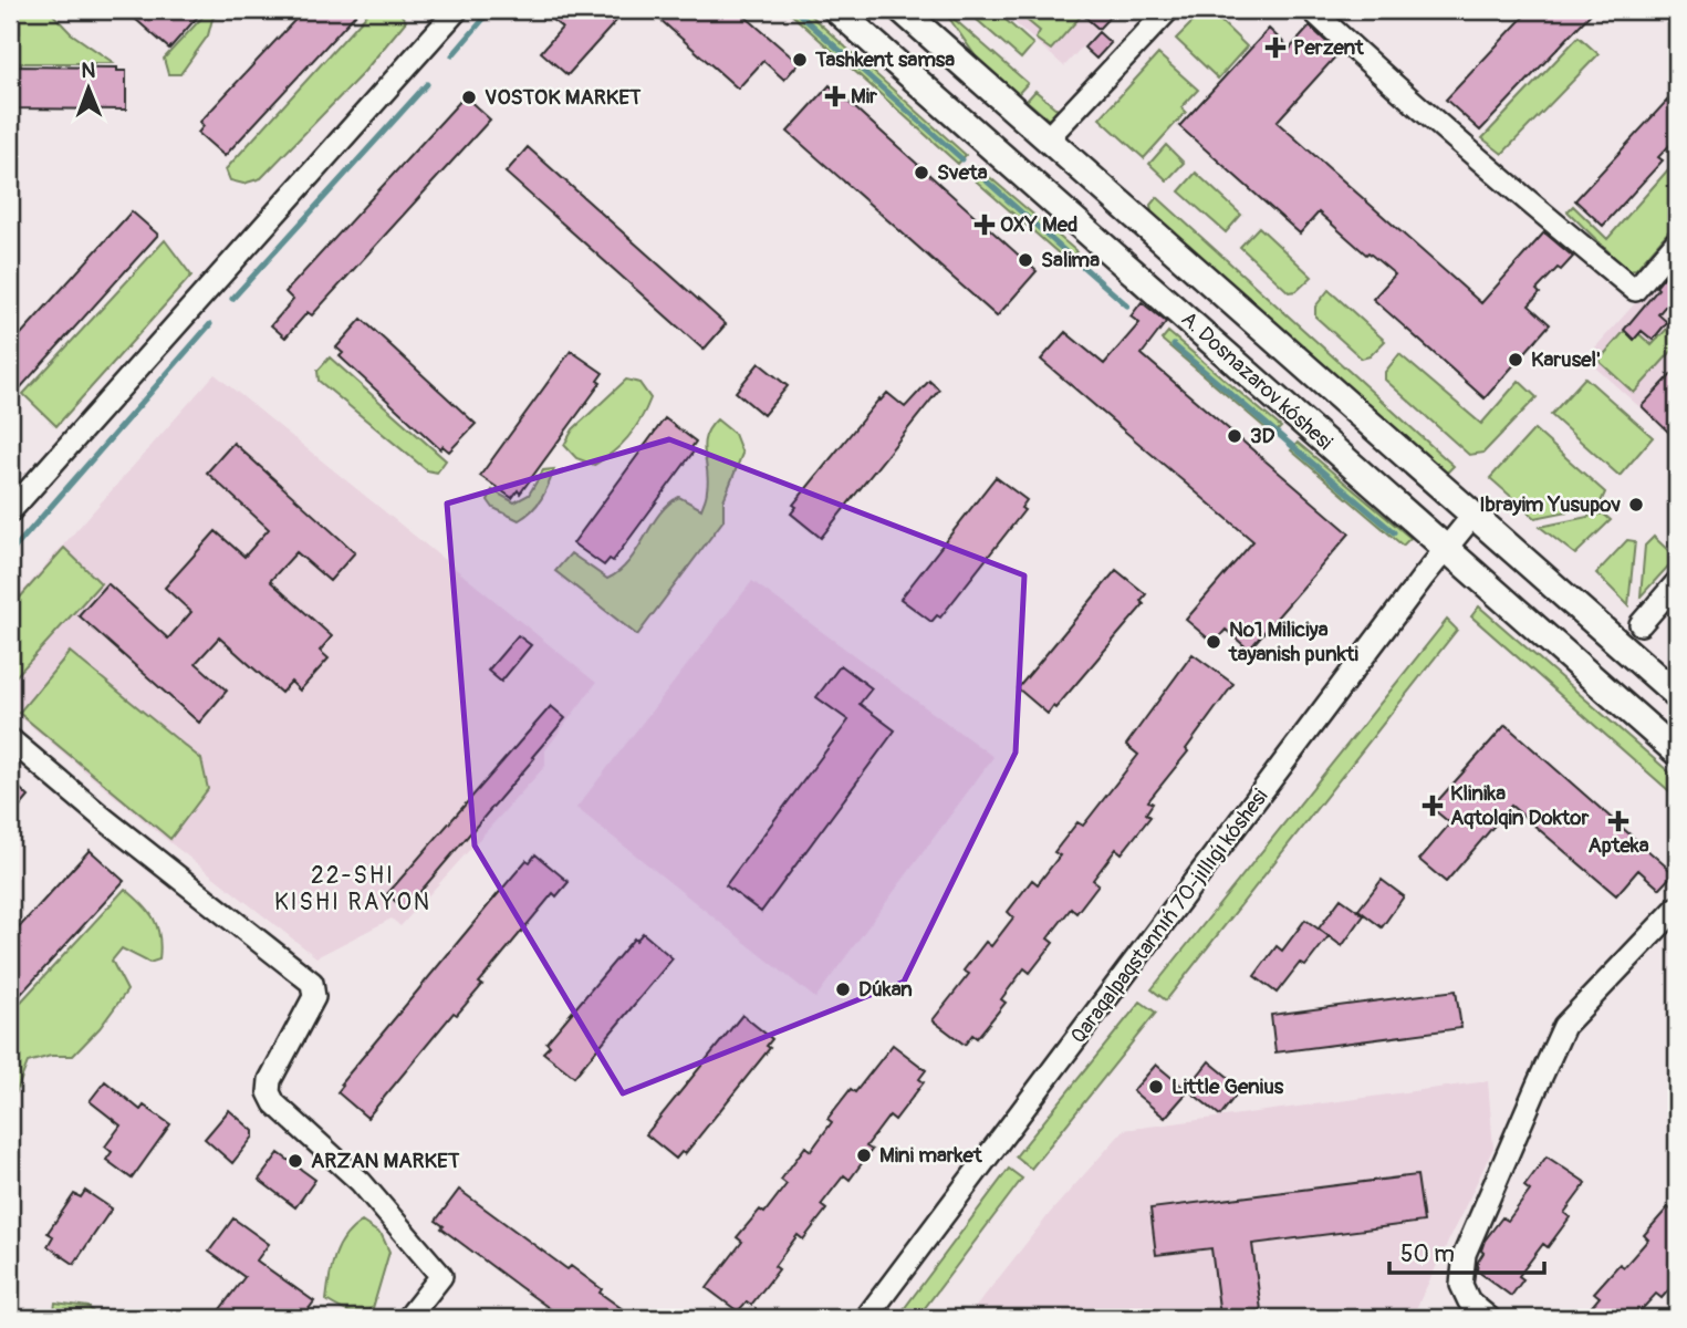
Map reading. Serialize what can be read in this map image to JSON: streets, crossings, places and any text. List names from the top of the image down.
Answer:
{
  "streets": {
    "main road": ["A. Dosnazarov kóshesi"],
    "street": ["Qaraqalpaqstannıń 70-jıllıǵı kóshesi"]
  },
  "crossings": [
    ["A. Dosnazarov kóshesi", "Qaraqalpaqstannıń 70-jıllıǵı kóshesi"]
  ],
  "districts": ["22-SHI KISHI RAYON"],
  "places": {
    "health": [
      "Perzent",
      "Mir",
      "OXY Med",
      "Klinika Aqtolqin Doktor",
      "Apteka"
    ],
    "other": [
      "Tashkent samsa",
      "VOSTOK MARKET",
      "Sveta",
      "Salima",
      "Karusel'",
      "3D",
      "Ibrayim Yusupov",
      "№1 Miliciya tayanish punkti",
      "Dúkan",
      "Little Genius",
      "Mini market",
      "ARZAN MARKET"
    ]
  },
  "scale_bar": "50 m",
  "north": "top"
}
